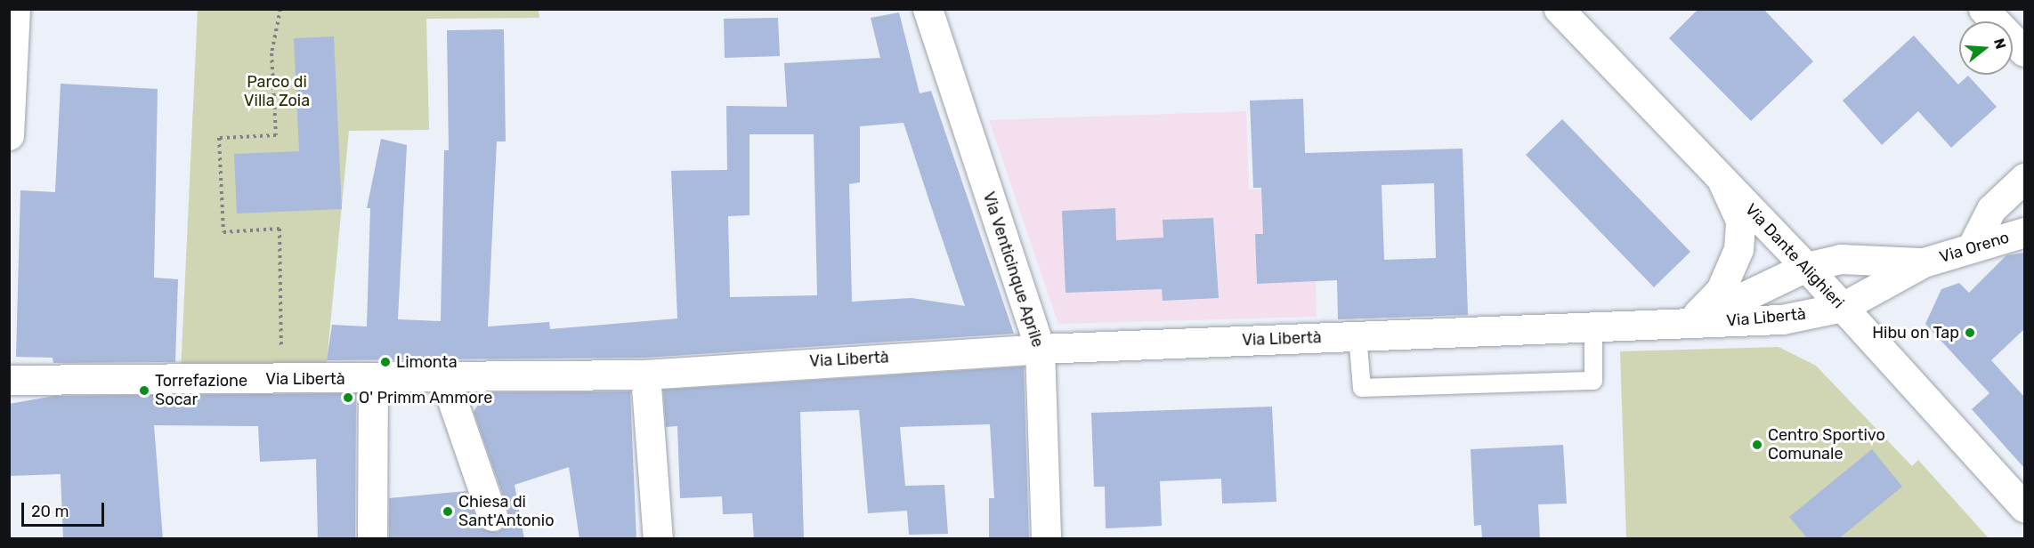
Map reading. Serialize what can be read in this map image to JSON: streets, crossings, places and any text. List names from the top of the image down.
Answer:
{
  "streets": {
    "street": [
      "Via Oreno",
      "Via Dante Alighieri",
      "Via Venticinque Aprile",
      "Via Libertà"
    ]
  },
  "crossings": [
    ["Via Oreno", "Via Dante Alighieri"],
    ["Via Oreno", "Via Libertà"],
    ["Via Dante Alighieri", "Via Libertà"],
    ["Via Venticinque Aprile", "Via Libertà"]
  ],
  "parks": ["Parco di Villa Zoia"],
  "places": [
    "Hibu on Tap",
    "Limonta",
    "Torrefazione Socar",
    "O' Primm Ammore",
    "Centro Sportivo Comunale",
    "Chiesa di Sant'Antonio"
  ],
  "scale_bar": "20 m",
  "north": "right"
}
